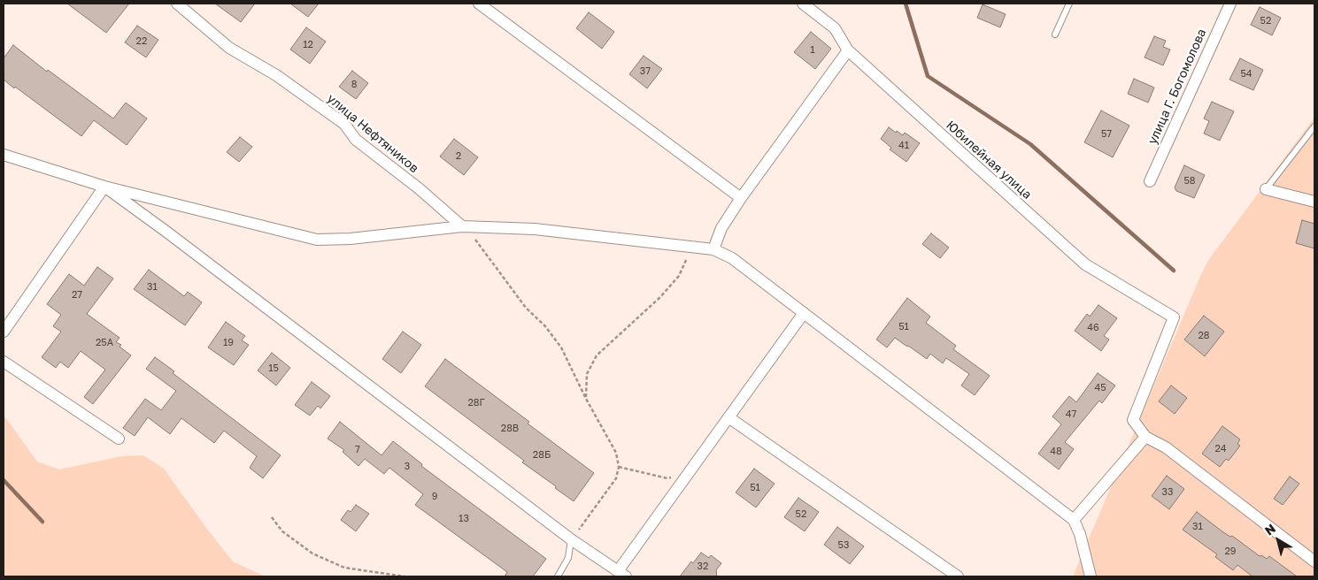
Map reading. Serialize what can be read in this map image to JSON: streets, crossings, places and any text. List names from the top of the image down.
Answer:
{
  "streets": {
    "street": ["улица Г. Богомолова", "улица Нефтяников", "Юбилейная улица"]
  },
  "house_numbers": [
    "52",
    "22",
    "12",
    "1",
    "37",
    "54",
    "8",
    "57",
    "41",
    "2",
    "58",
    "31",
    "27",
    "51",
    "46",
    "28",
    "25А",
    "19",
    "15",
    "45",
    "28Г",
    "47",
    "28В",
    "24",
    "7",
    "48",
    "28Б",
    "3",
    "51",
    "33",
    "9",
    "52",
    "13",
    "31",
    "53",
    "29",
    "32"
  ],
  "north": "top left"
}
